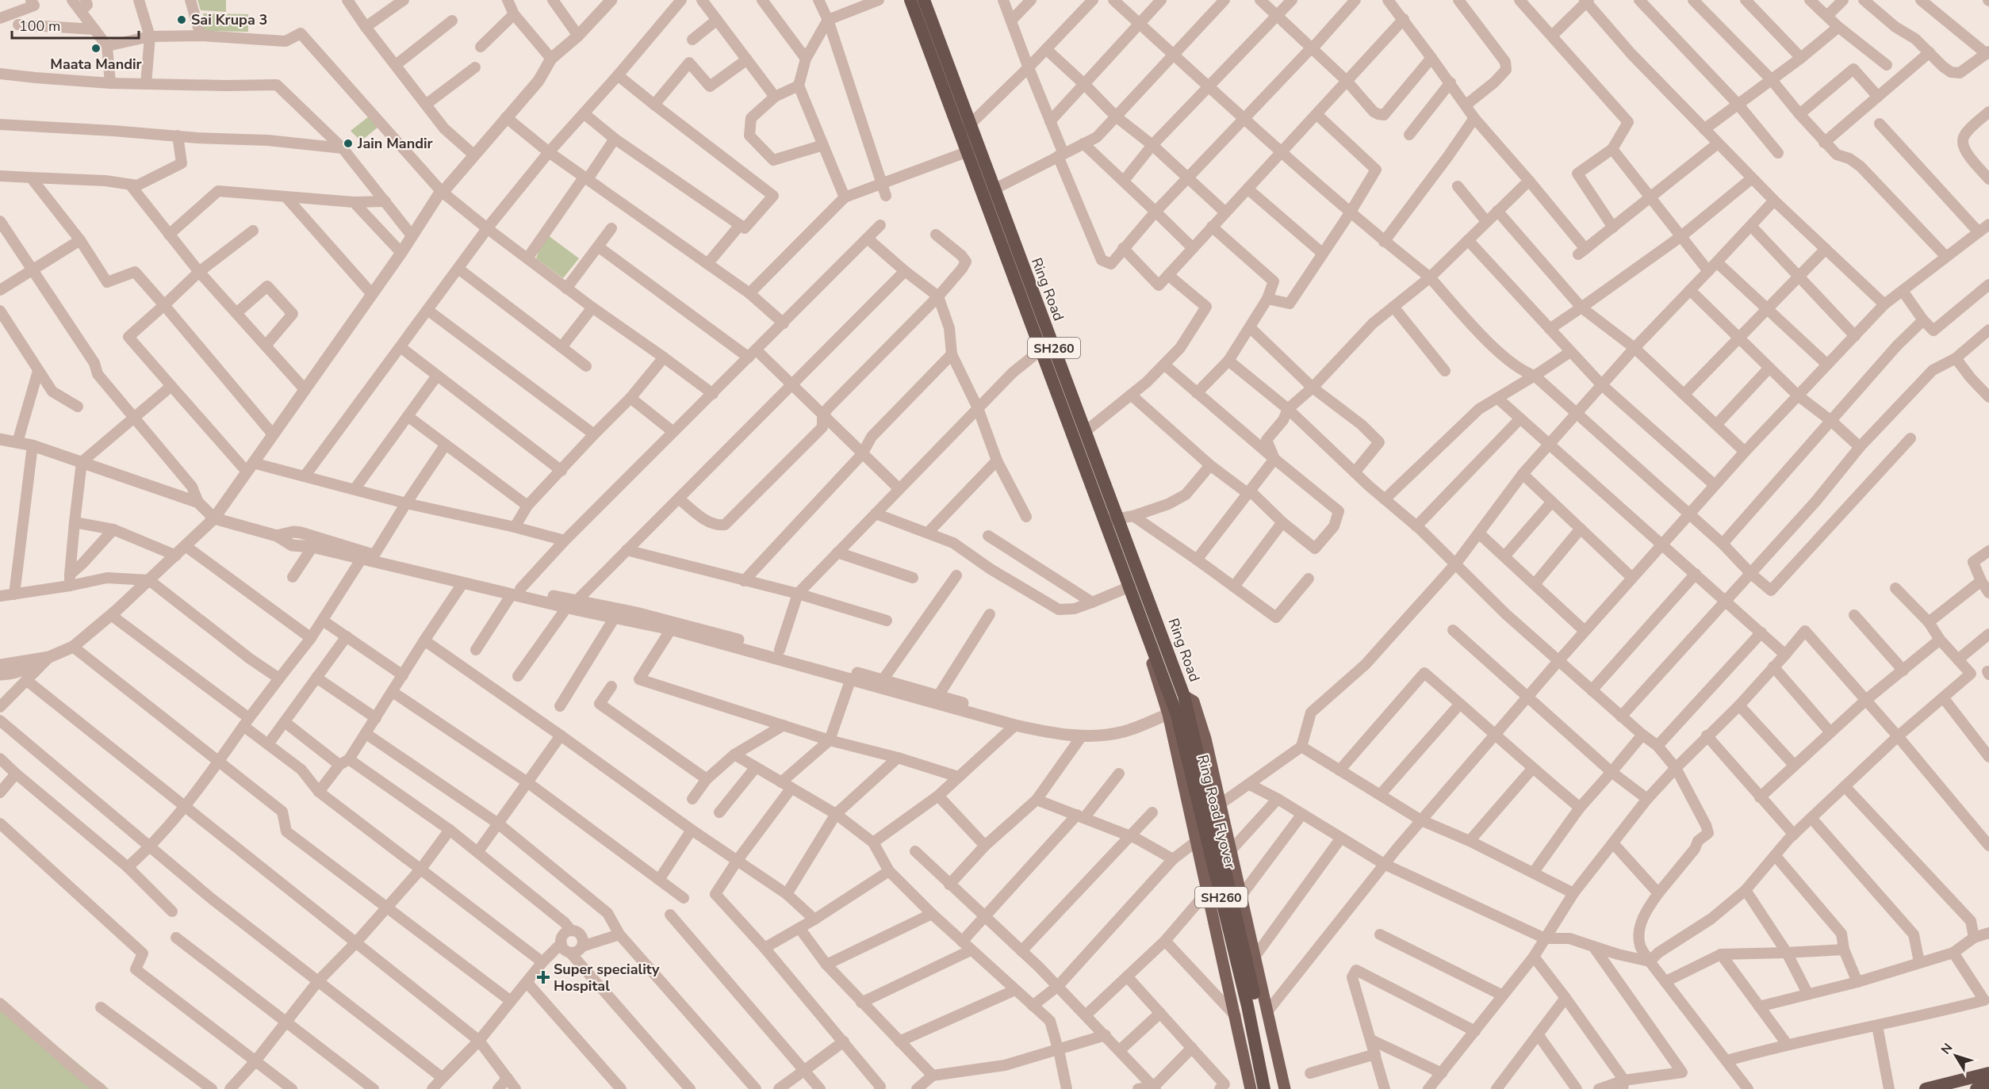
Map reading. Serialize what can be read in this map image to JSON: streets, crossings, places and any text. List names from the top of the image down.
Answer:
{
  "streets": {
    "highway": ["Ring Road", "SH260", "Ring Road Flyover"]
  },
  "crossings": [
    ["Ring Road", "Ring Road Flyover"]
  ],
  "places": {
    "other": ["Sai Krupa 3", "Maata Mandir", "Jain Mandir"],
    "health": ["Super speciality Hospital"]
  },
  "scale_bar": "100 m",
  "north": "top left"
}
